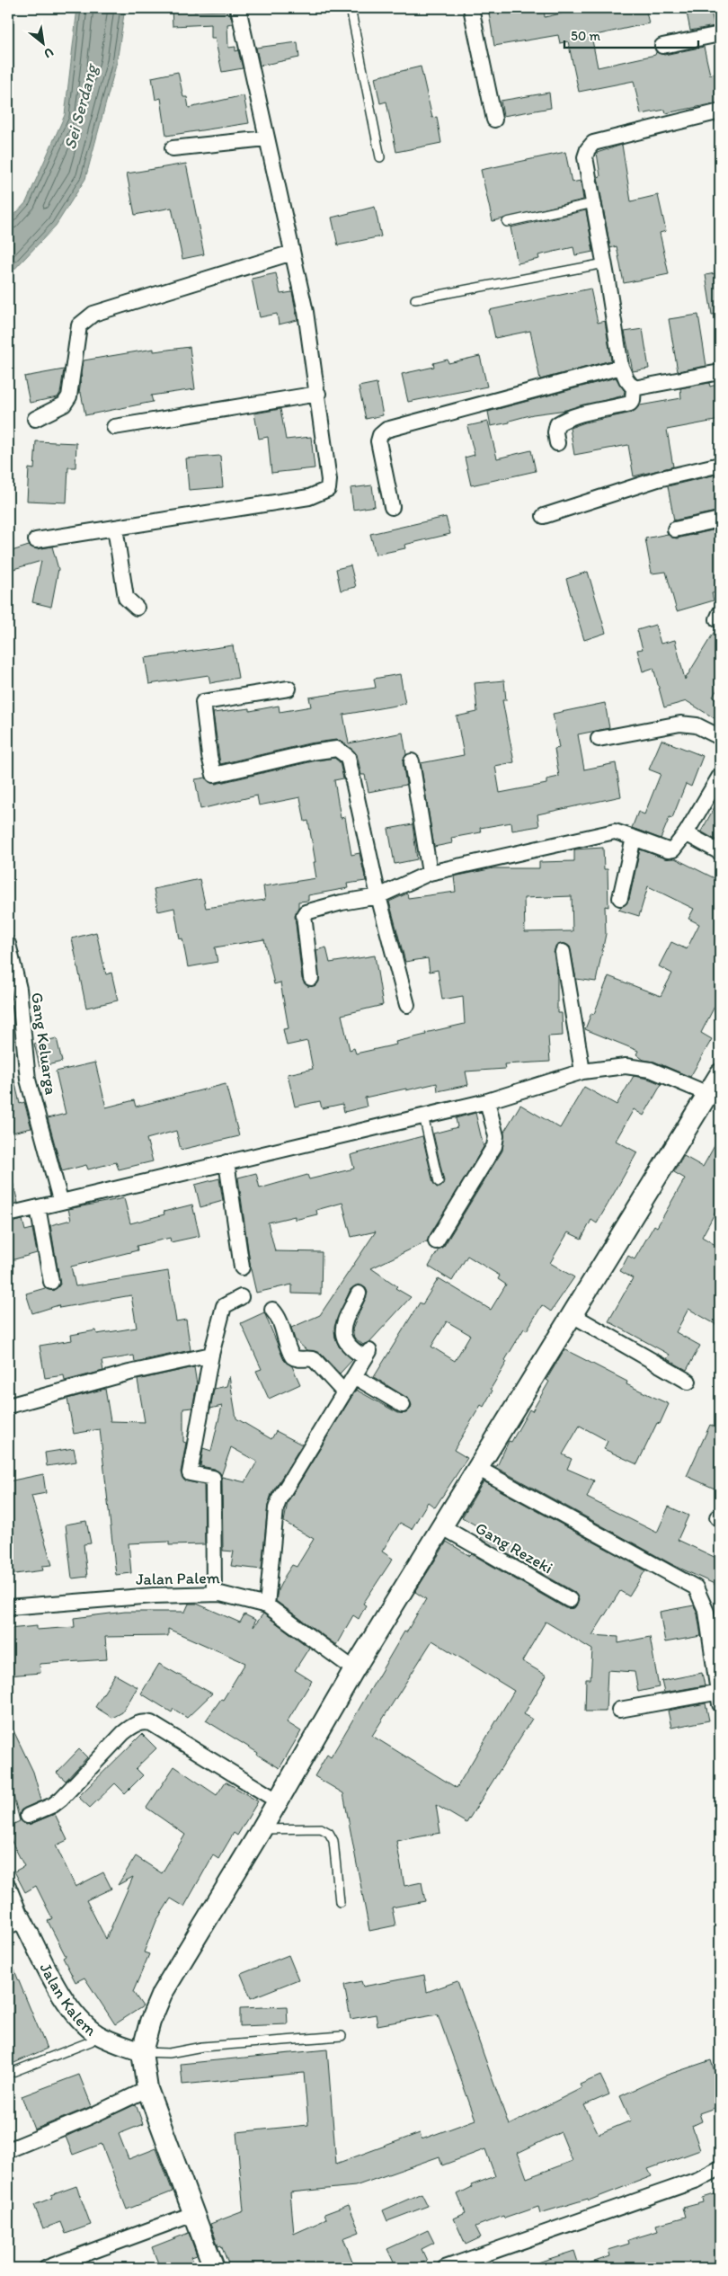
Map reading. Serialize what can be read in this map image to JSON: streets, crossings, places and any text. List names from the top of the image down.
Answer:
{
  "streets": {
    "street": [
      "Gang Keluarga",
      "Gang Rezeki",
      "Jalan Palem",
      "Jalan Kalem"
    ]
  },
  "water": ["Sei Serdang"],
  "scale_bar": "50 m",
  "north": "bottom right"
}
